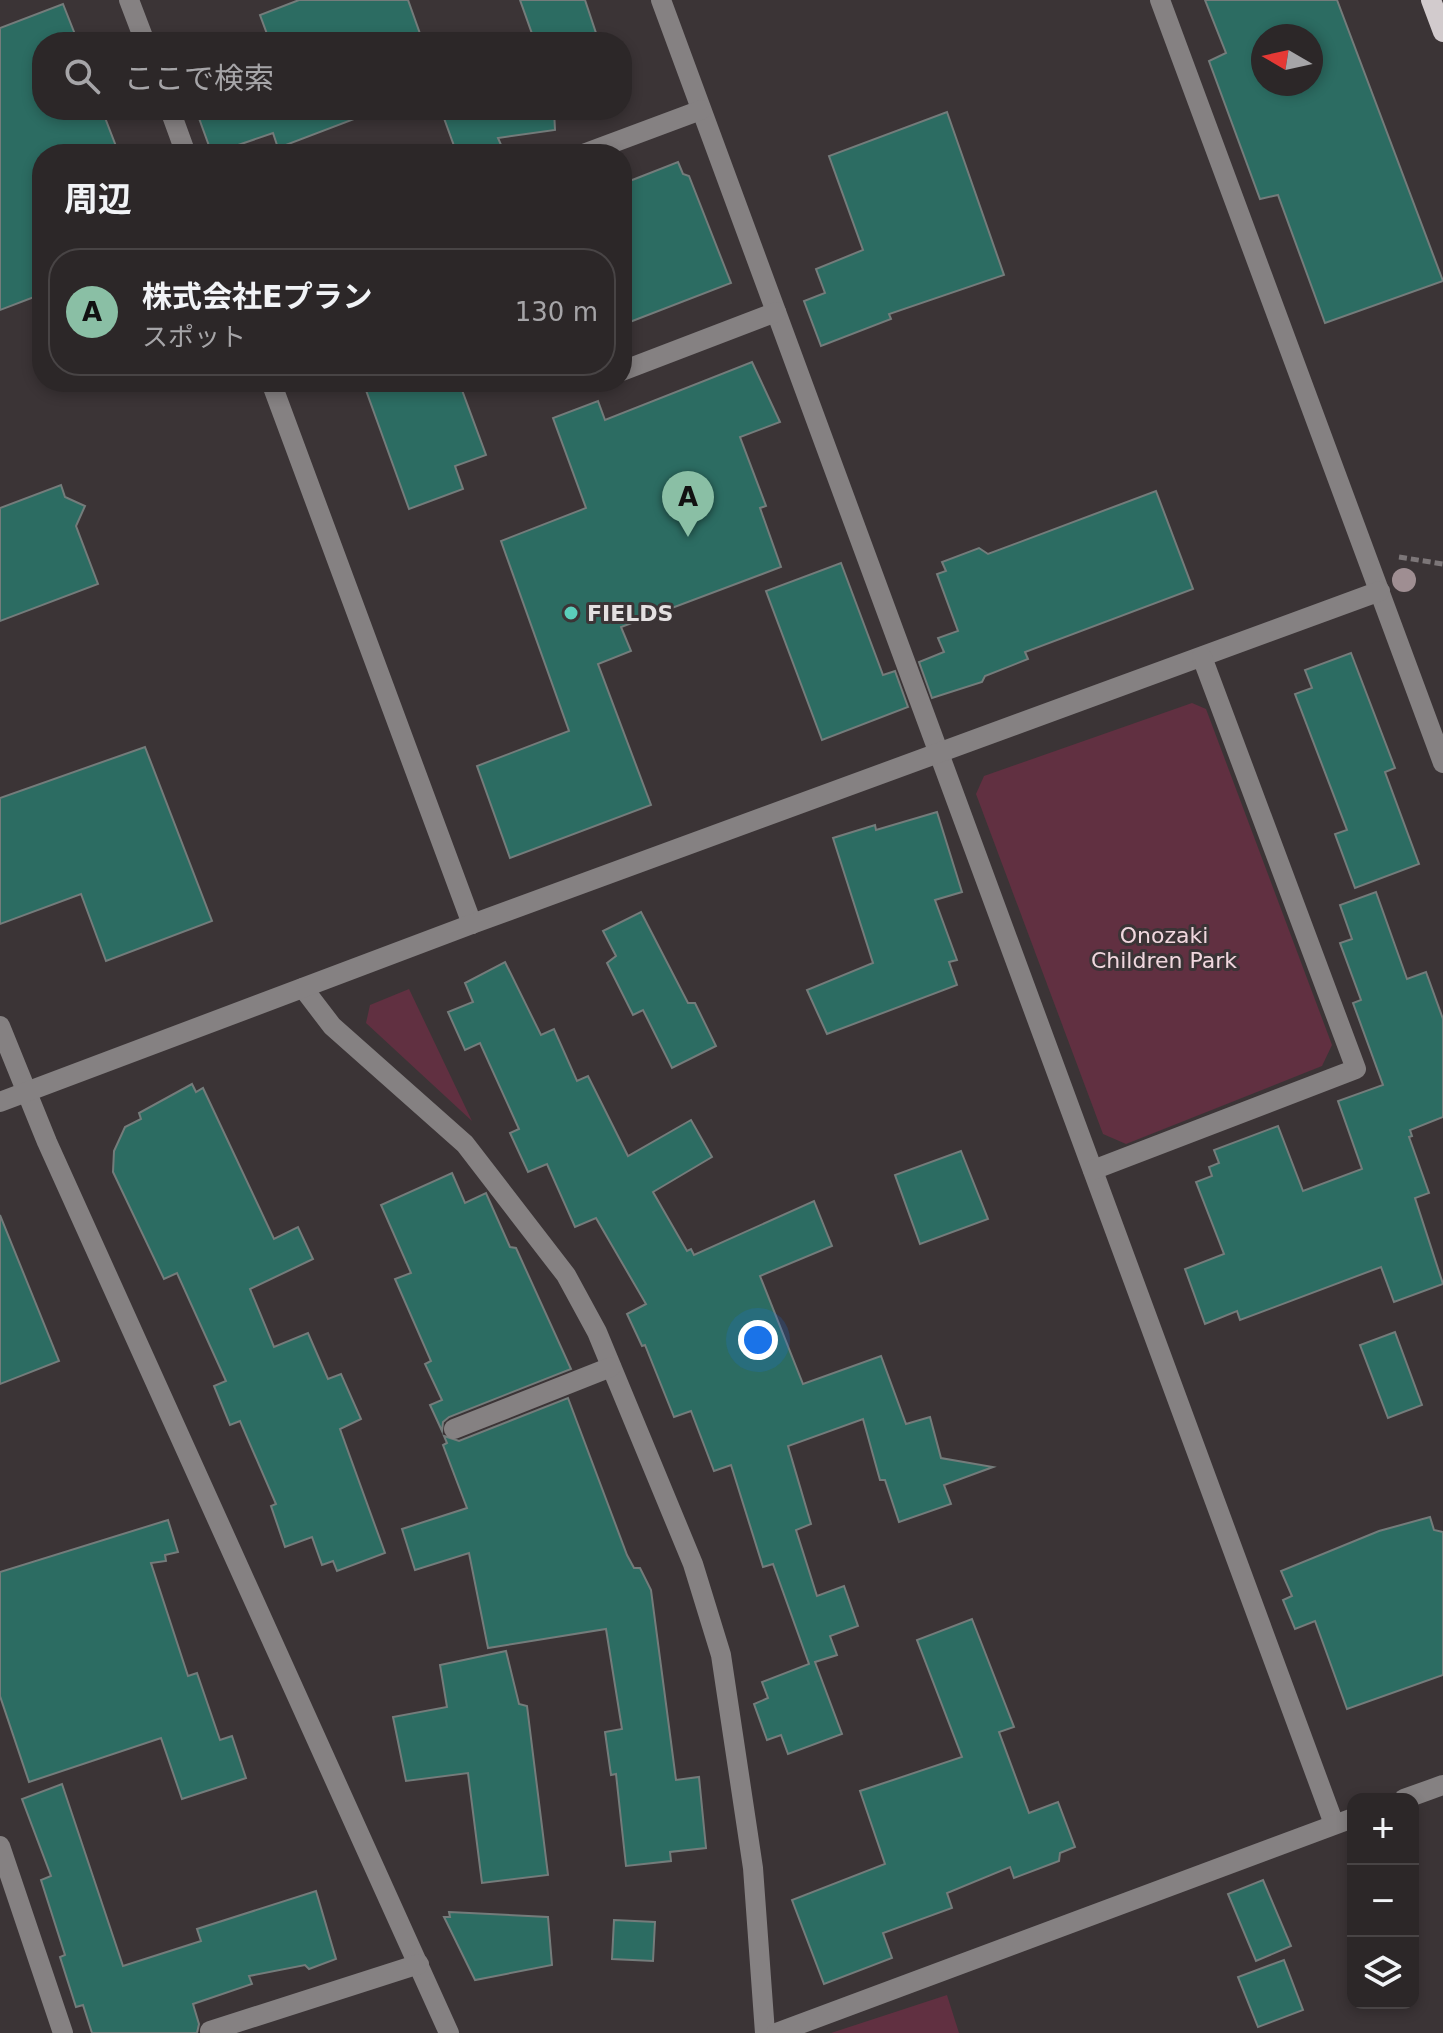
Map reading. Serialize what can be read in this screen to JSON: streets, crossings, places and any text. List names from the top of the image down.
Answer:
{
  "parks": ["Onozaki Children Park"],
  "places": ["FIELDS"],
  "north": "left",
  "page": {
    "search": "ここで検索",
    "heading": "周辺",
    "list": [
      {
        "mark": "A",
        "name": "株式会社Eプラン",
        "note": "スポット",
        "value": "130 m"
      }
    ],
    "pins": "A",
    "map_buttons": ["+", "−"]
  }
}
